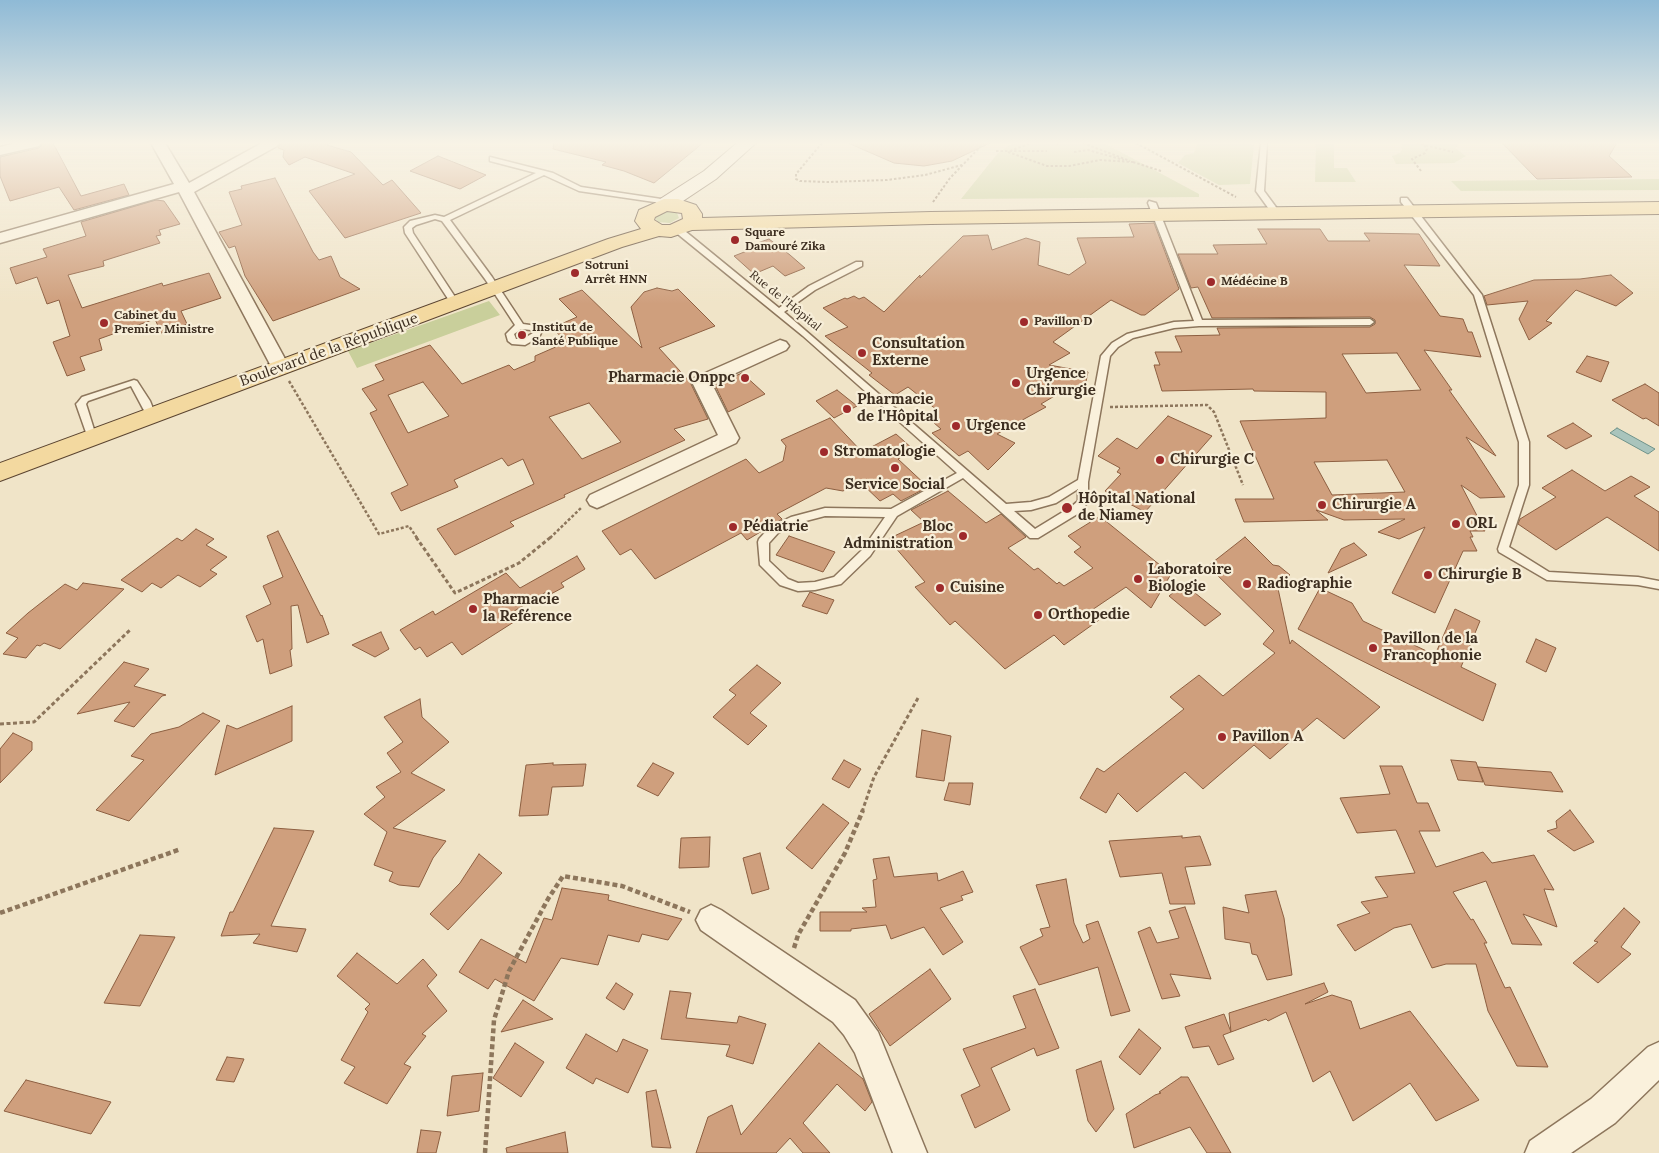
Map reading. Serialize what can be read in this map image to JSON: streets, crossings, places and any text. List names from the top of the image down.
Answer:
{
  "streets": {
    "main road": ["Boulevard de la République"],
    "lane": ["Rue de l'Hôpital"]
  },
  "crossings": [
    ["Rue de l'Hôpital", "Boulevard de la République"]
  ],
  "places": [
    "Square Damouré Zika",
    "Sotruni Arrêt HNN",
    "Médécine B",
    "Pavillon D",
    "Cabinet du Premier Ministre",
    "Institut de Santé Publique",
    "Consultation Externe",
    "Pharmacie Onppc",
    "Urgence Chirurgie",
    "Pharmacie de l'Hôpital",
    "Urgence",
    "Stromatologie",
    "Chirurgie C",
    "Service Social",
    "Chirurgie A",
    "Hôpital National de Niamey",
    "ORL",
    "Pédiatrie",
    "Bloc Administration",
    "Chirurgie B",
    "Laboratoire Biologie",
    "Radiographie",
    "Cuisine",
    "Pharmacie la Reférence",
    "Orthopedie",
    "Pavillon de la Francophonie",
    "Pavillon A"
  ]
}
